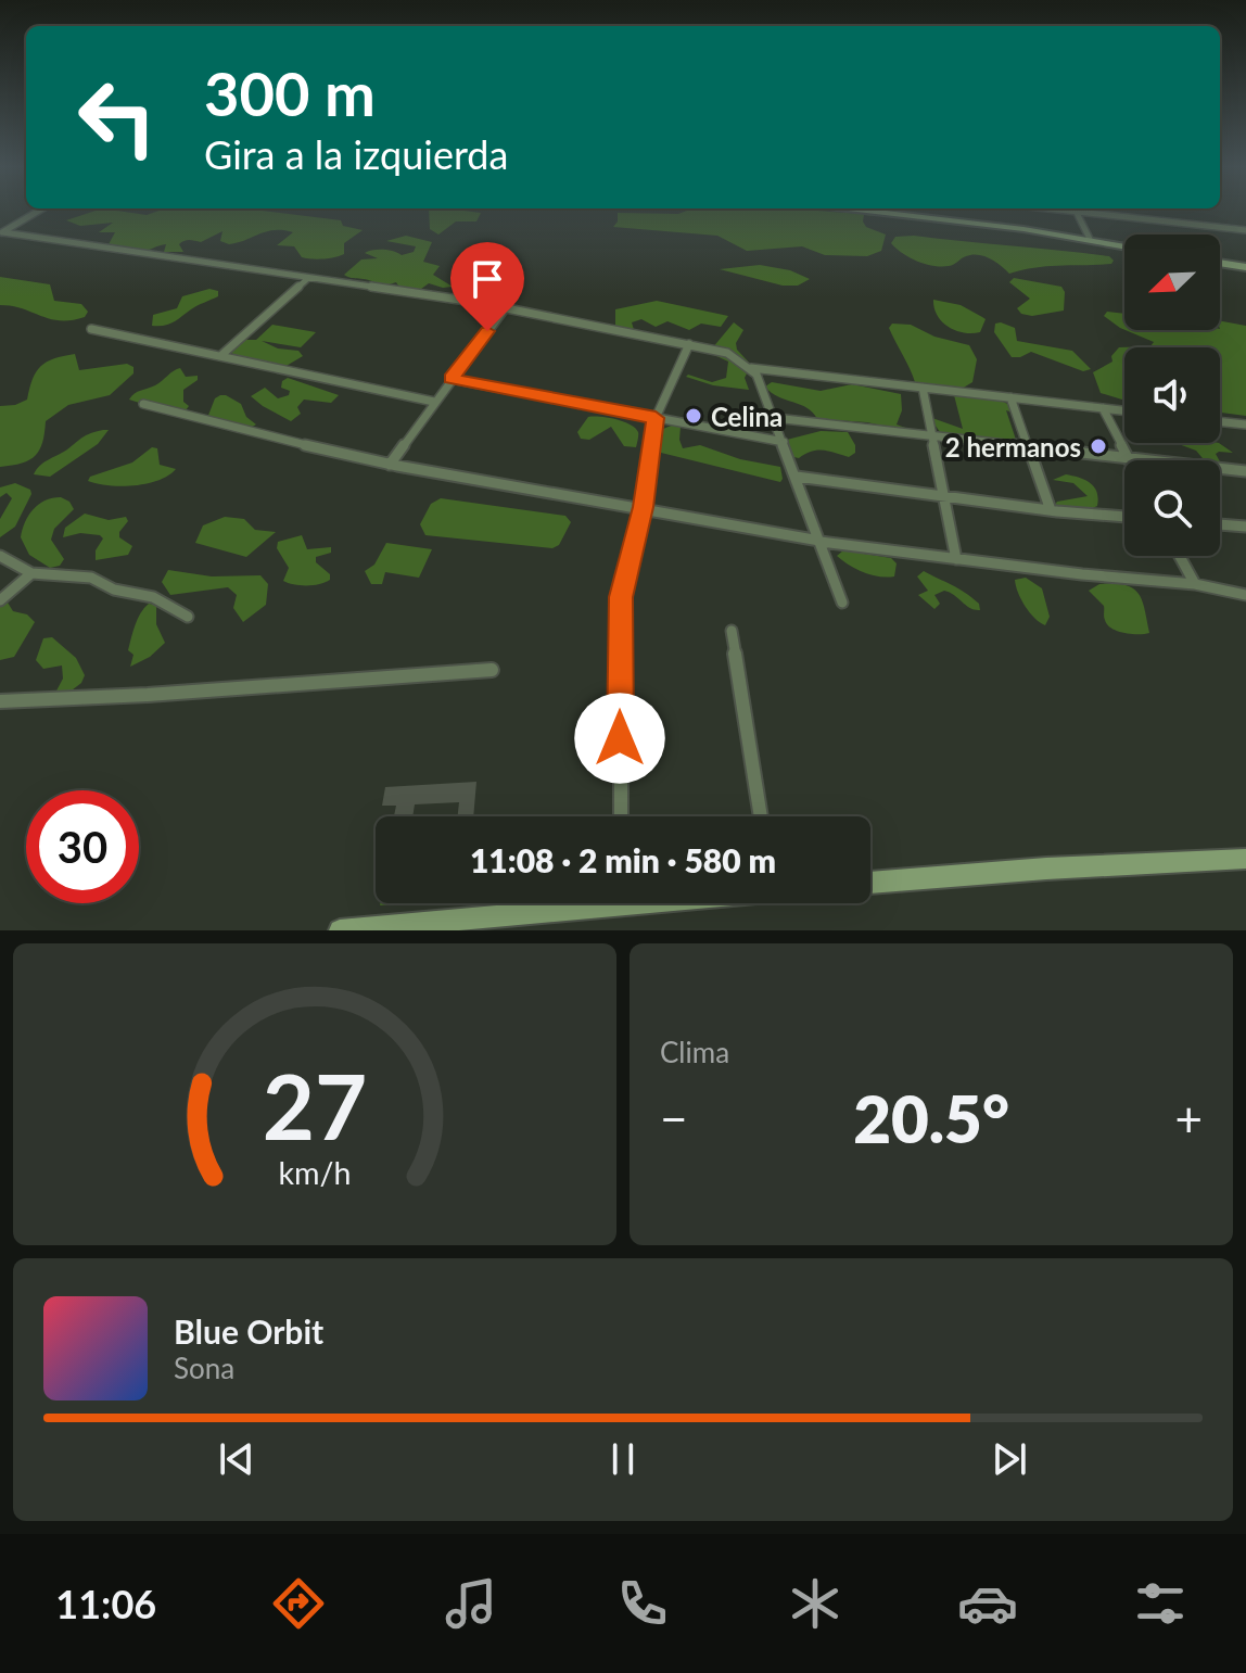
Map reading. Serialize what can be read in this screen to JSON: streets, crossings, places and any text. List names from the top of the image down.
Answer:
{
  "places": ["Celina", "2 hermanos"],
  "north": "bottom left",
  "page": {
    "turn": ["300 m", "Gira a la izquierda"],
    "limit": "30",
    "trip": "11:08 · 2 min · 580 m",
    "tile": "Clima",
    "heat": ["−", "20.5°", "+"],
    "song": ["Blue Orbit", "Sona"],
    "tabs": "11:06",
    "gauge": ["27", "km/h"]
  }
}
